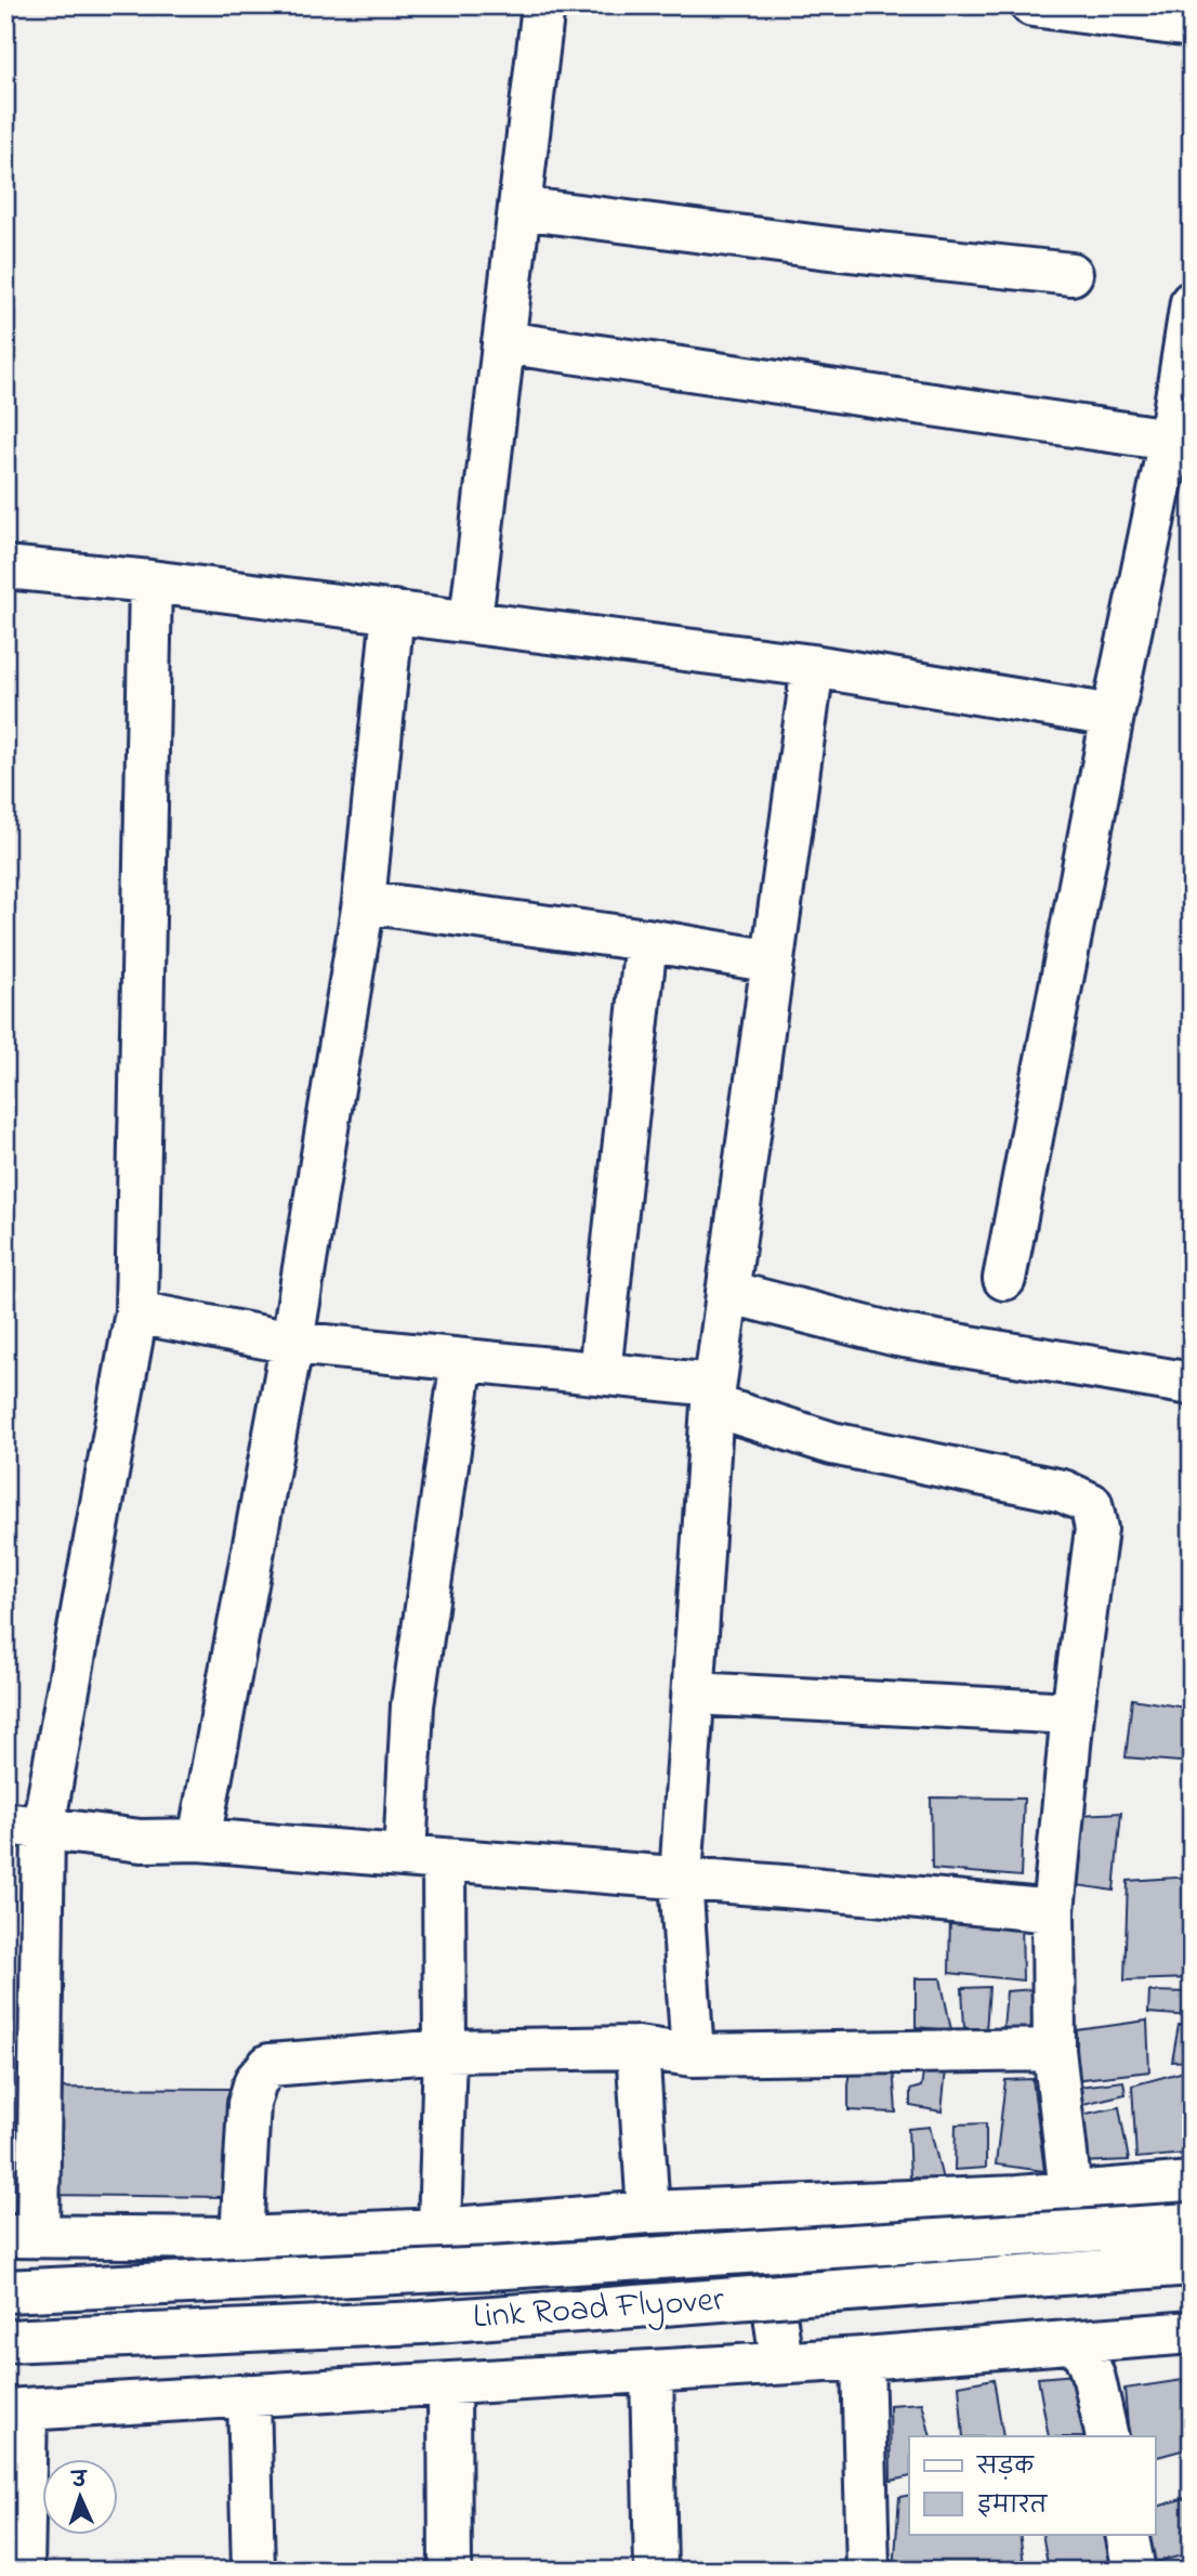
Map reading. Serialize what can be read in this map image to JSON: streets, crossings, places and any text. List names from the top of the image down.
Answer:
{
  "streets": {
    "street": ["Link Road Flyover"]
  },
  "legend": ["सड़क", "इमारत"],
  "north": "top"
}
